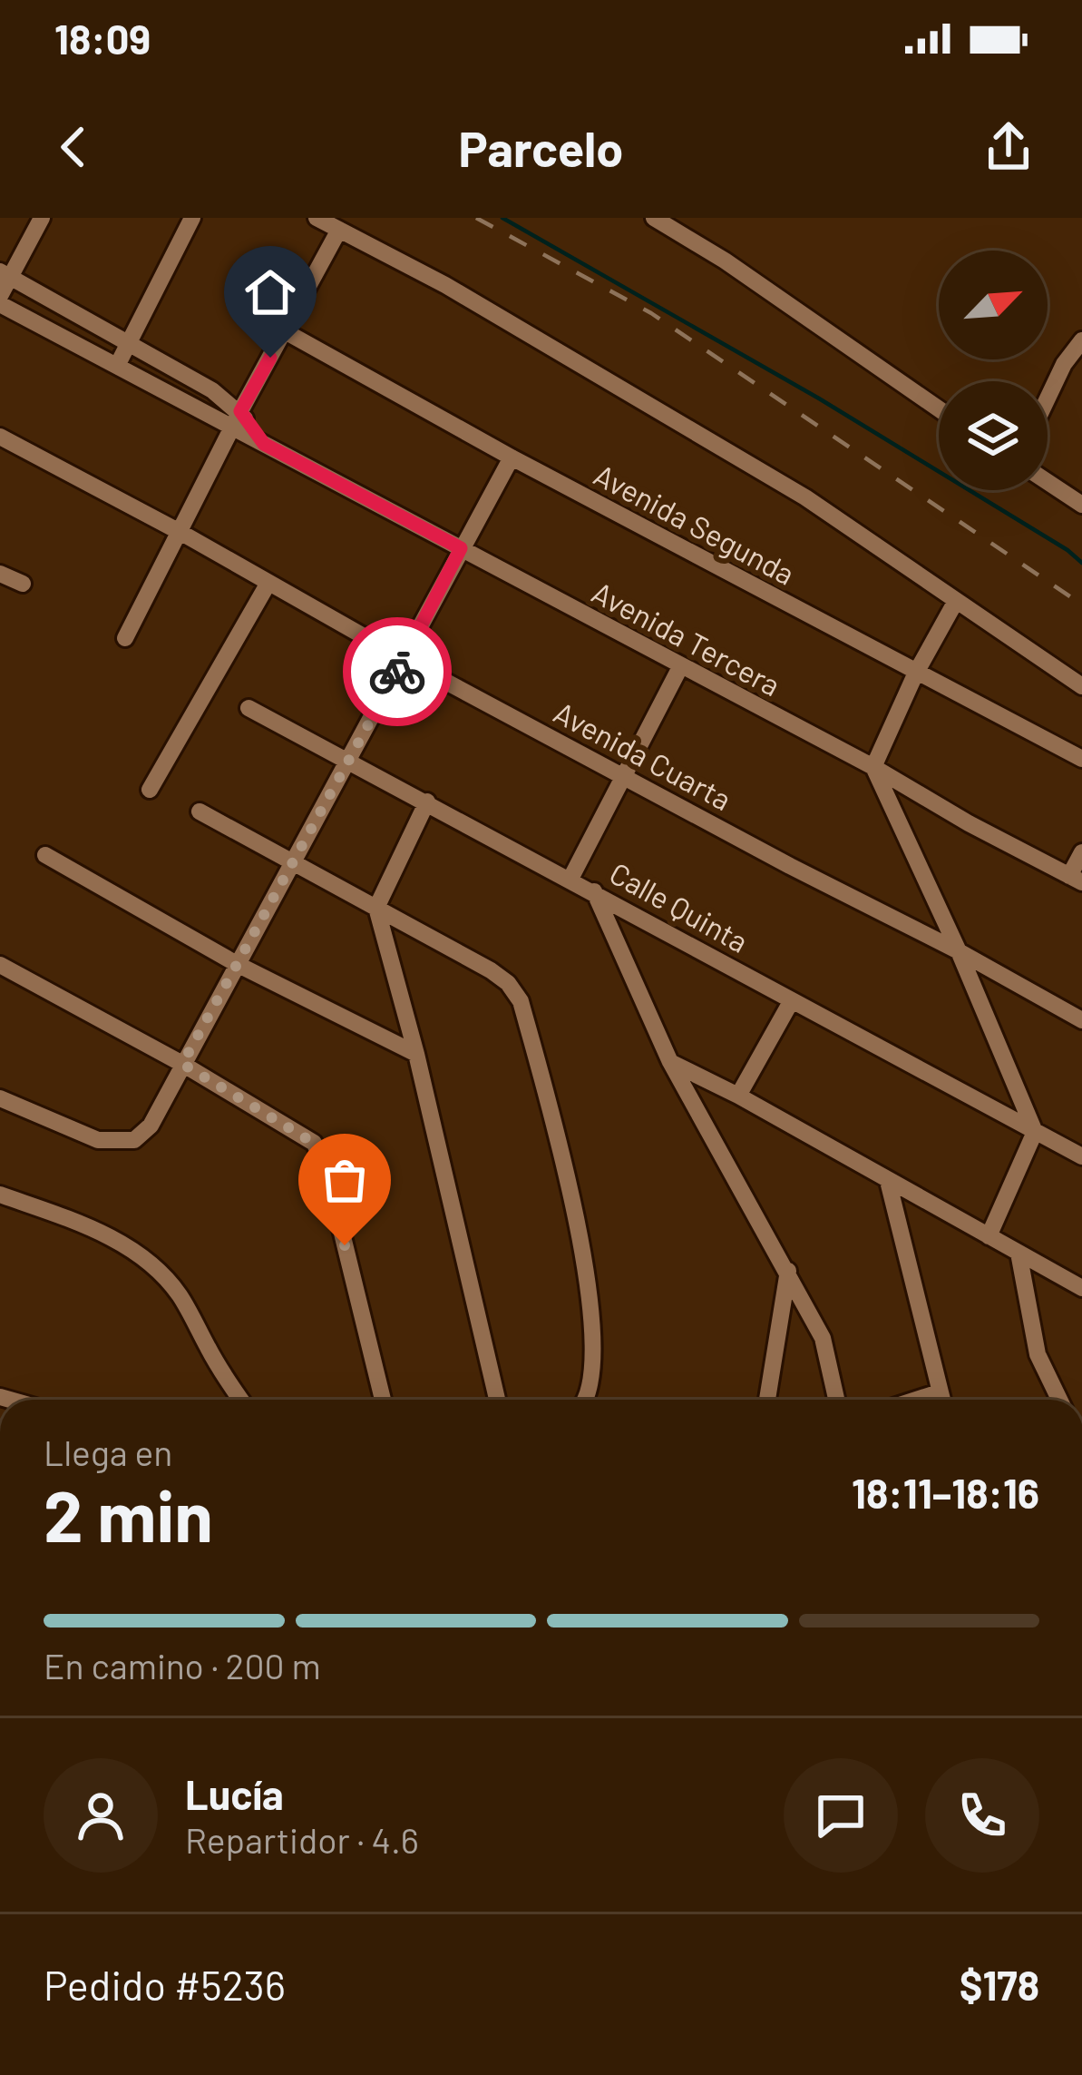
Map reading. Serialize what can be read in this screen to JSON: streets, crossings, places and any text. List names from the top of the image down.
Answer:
{
  "streets": {
    "street": [
      "Avenida Segunda",
      "Avenida Tercera",
      "Avenida Cuarta",
      "Calle Quinta"
    ]
  },
  "north": "top right",
  "page": {
    "status": "18:09",
    "header": "Parcelo",
    "heading": ["2 min", "Llega en", "18:11–18:16"],
    "panel": [
      "Lucía",
      "Repartidor · 4.6",
      "Pedido #5236",
      "$178"
    ],
    "bar": "En camino · 200 m"
  }
}
